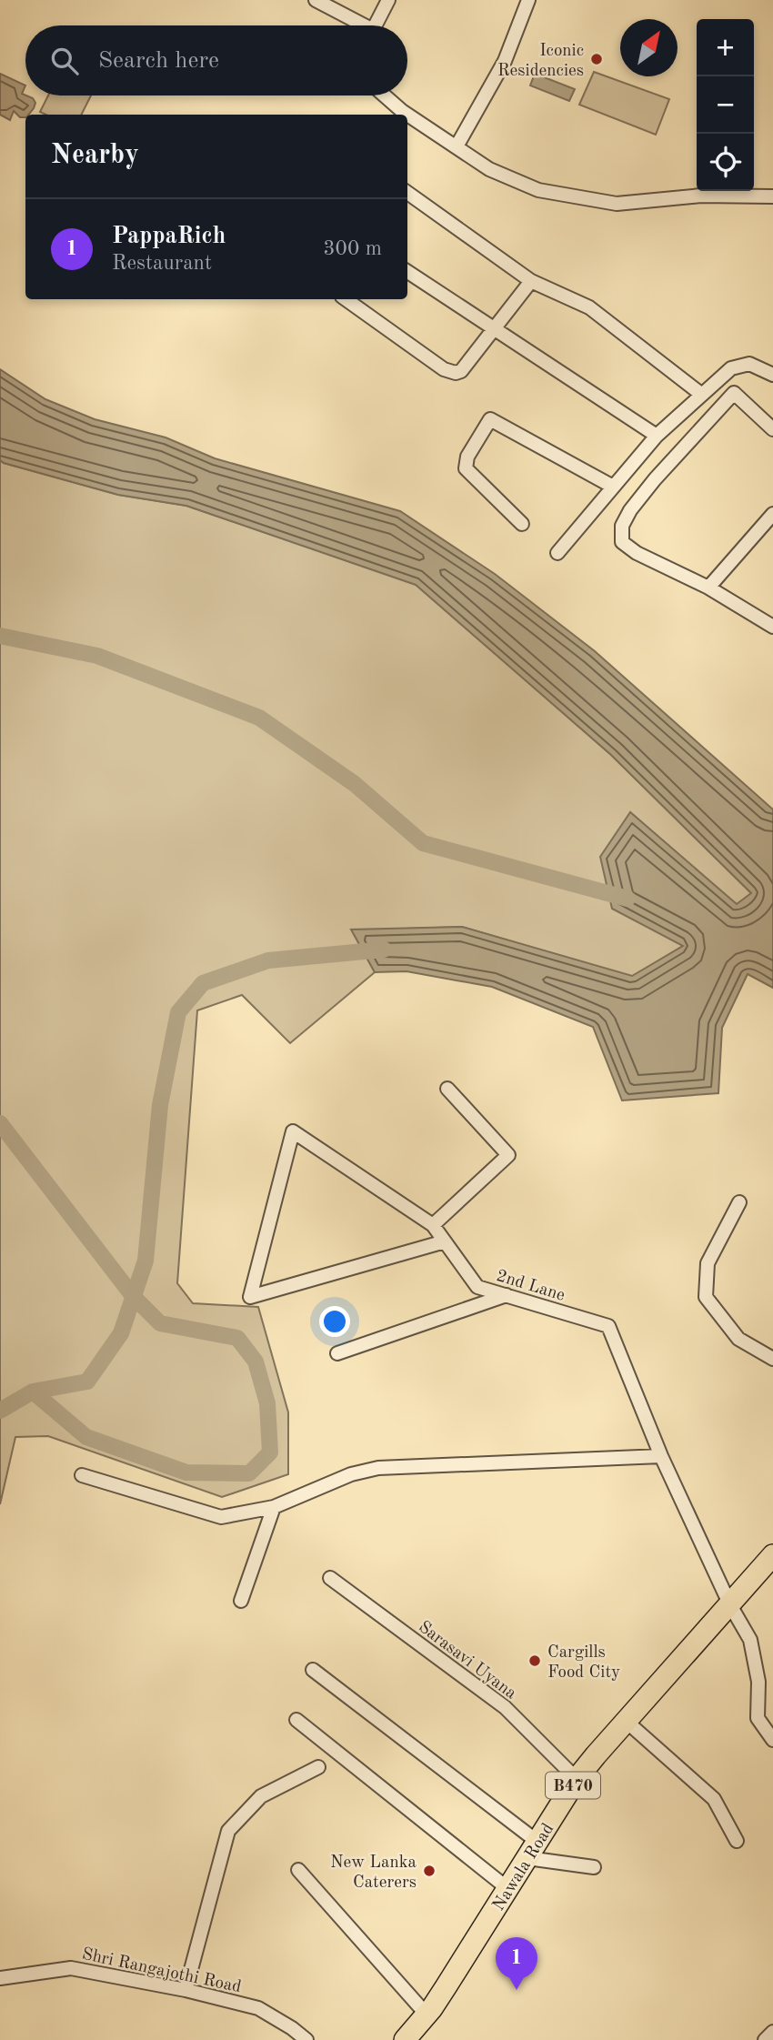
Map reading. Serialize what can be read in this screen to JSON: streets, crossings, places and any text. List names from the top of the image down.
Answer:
{
  "streets": {
    "main road": ["B470", "Nawala Road"],
    "street": ["2nd Lane", "Sarasavi Uyana", "Shri Rangajothi Road"]
  },
  "crossings": [
    ["2nd Lane", "Nawala Road"],
    ["Sarasavi Uyana", "Nawala Road"]
  ],
  "places": ["Iconic Residencies", "Cargills Food City", "New Lanka Caterers"],
  "north": "top right",
  "page": {
    "map_buttons": ["+", "−"],
    "search": "Search here",
    "heading": "Nearby",
    "list": [
      {
        "mark": "1",
        "name": "PappaRich",
        "note": "Restaurant",
        "value": "300 m"
      }
    ],
    "pins": "1"
  }
}
